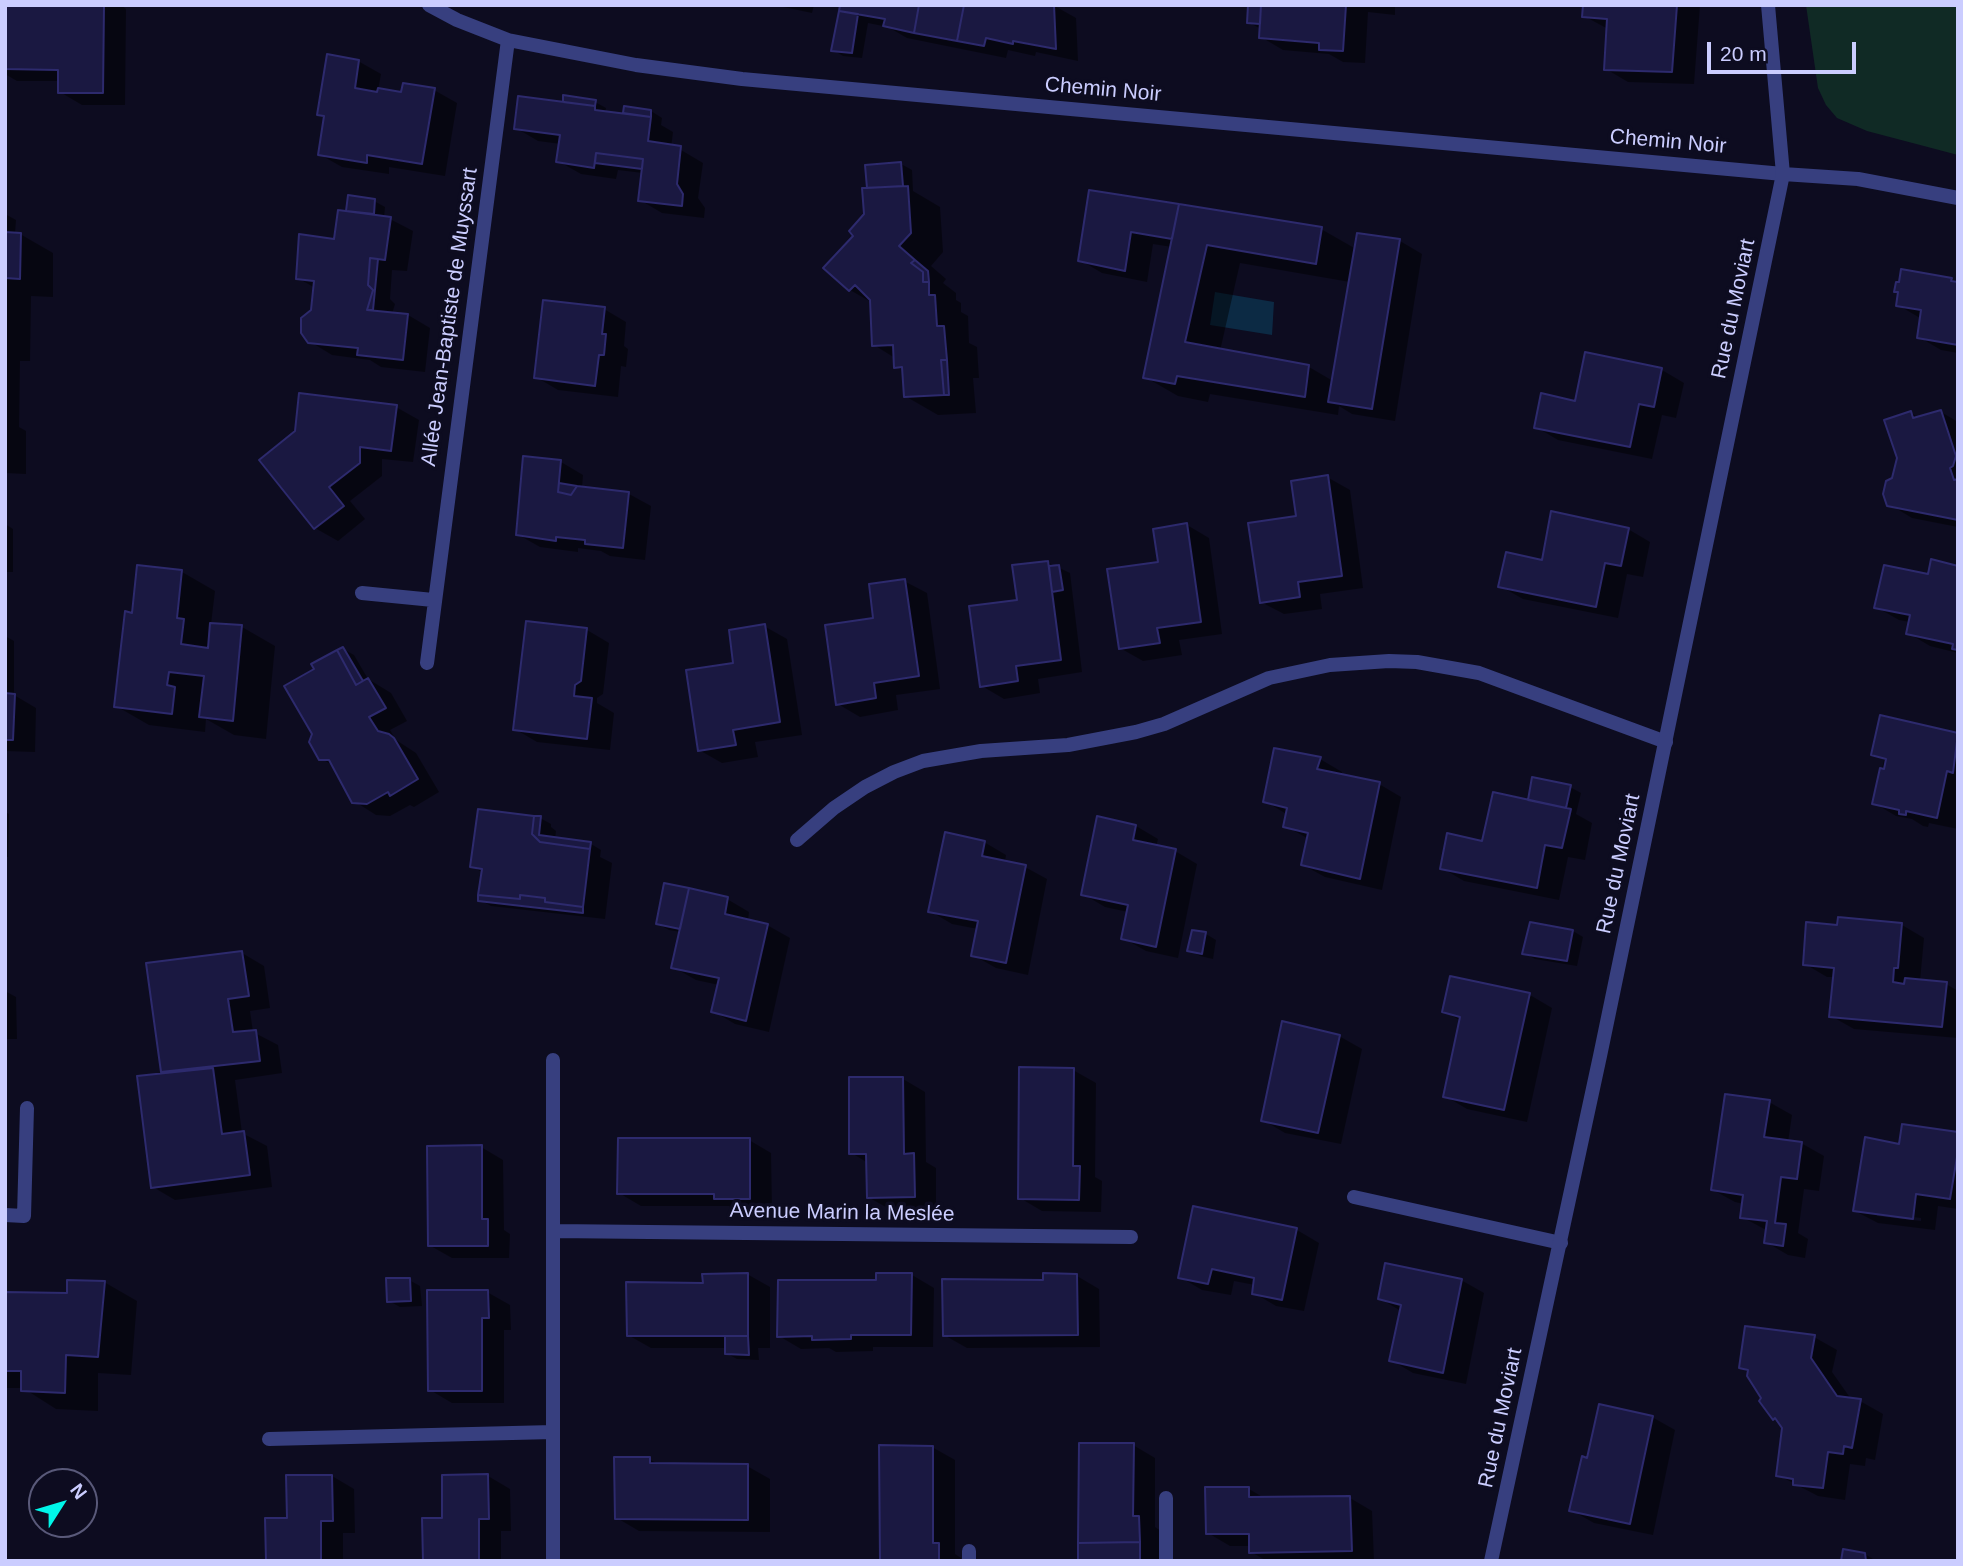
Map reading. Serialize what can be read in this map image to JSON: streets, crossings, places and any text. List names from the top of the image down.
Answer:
{
  "streets": {
    "street": [
      "Chemin Noir",
      "Rue du Moviart",
      "Allée Jean-Baptiste de Muyssart",
      "Avenue Marin la Meslée"
    ]
  },
  "crossings": [
    ["Chemin Noir", "Rue du Moviart"],
    ["Chemin Noir", "Allée Jean-Baptiste de Muyssart"]
  ],
  "scale_bar": "20 m",
  "north": "top right"
}
